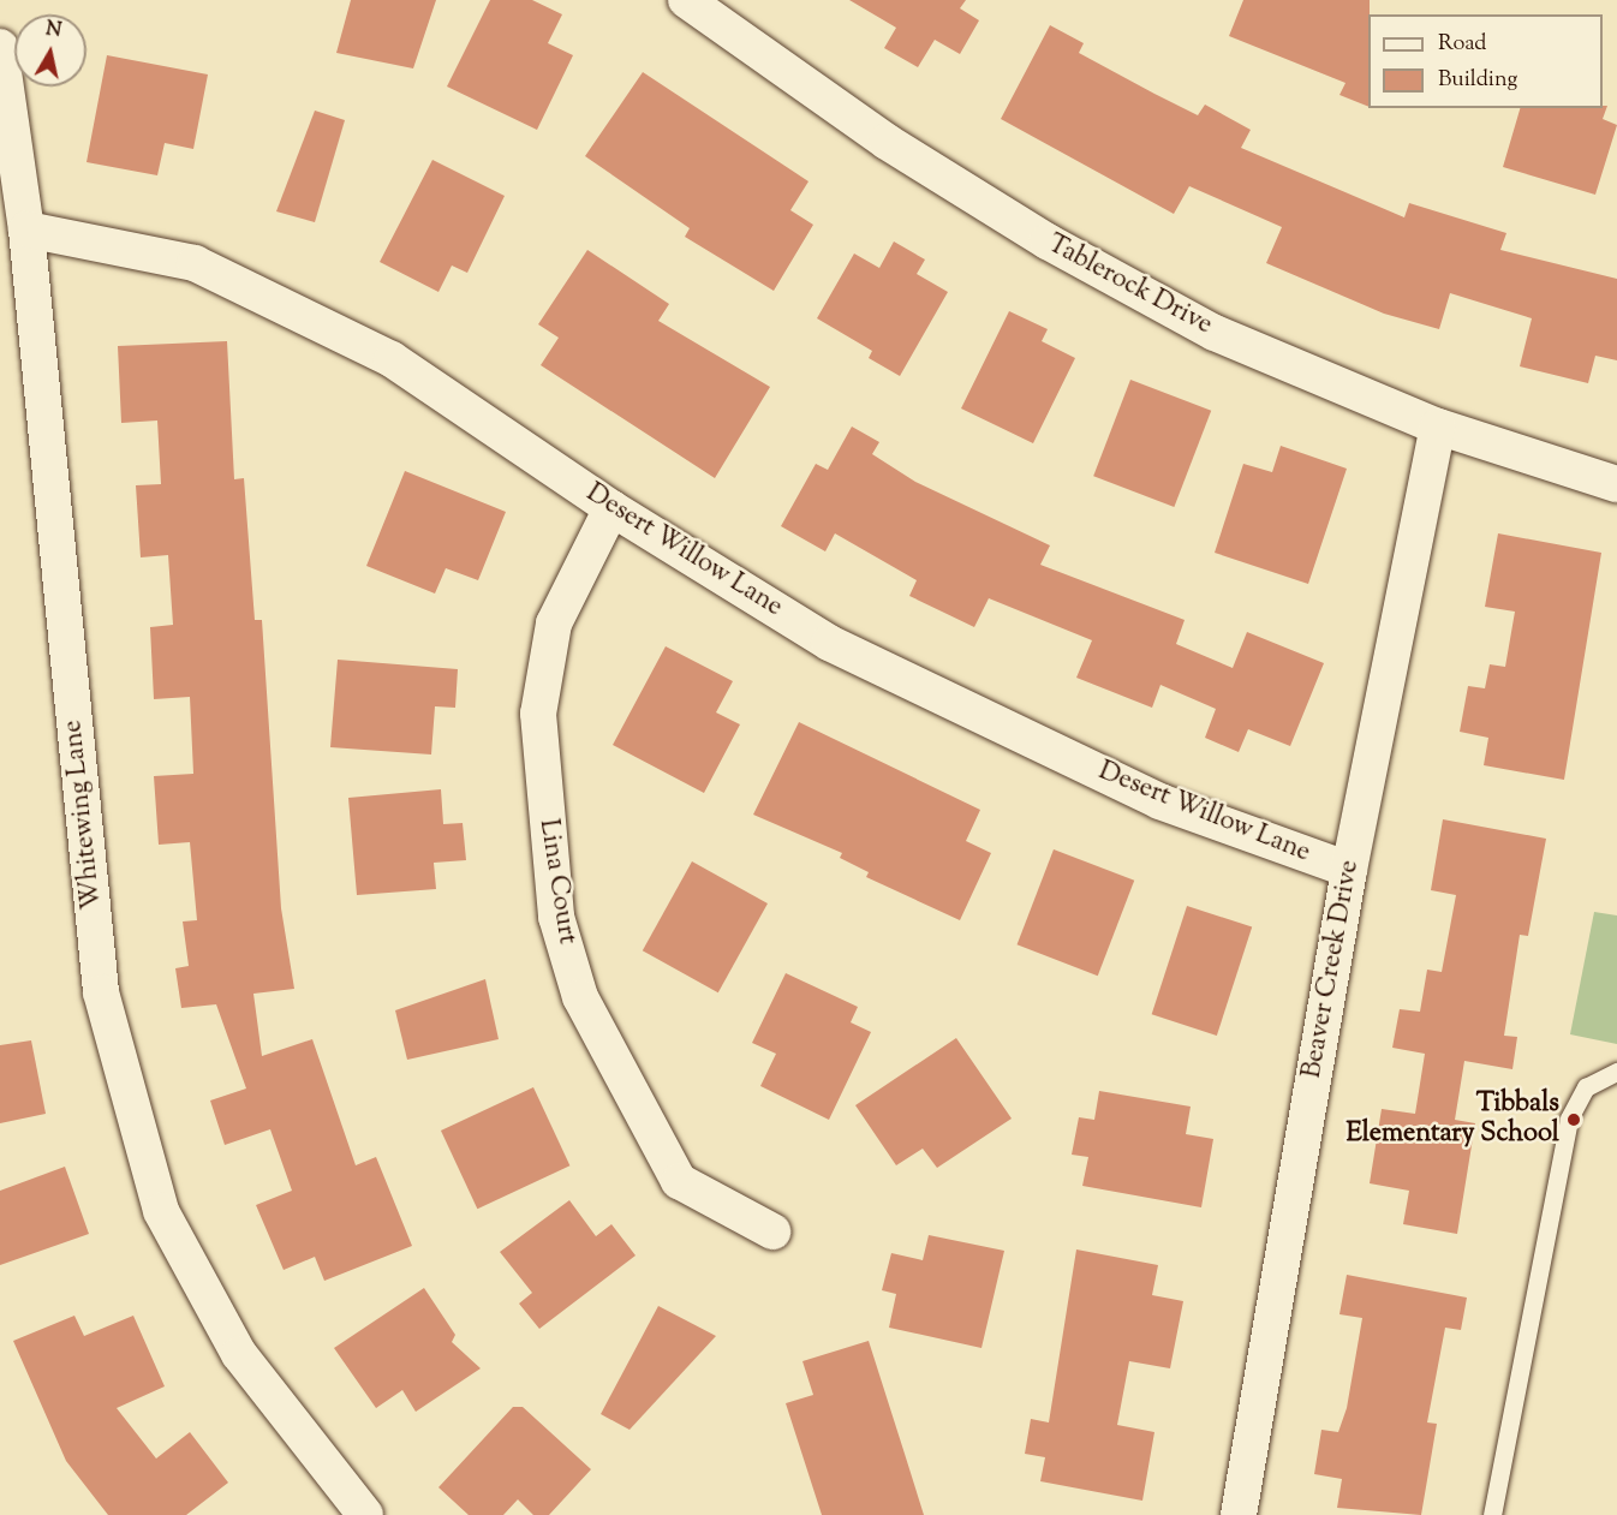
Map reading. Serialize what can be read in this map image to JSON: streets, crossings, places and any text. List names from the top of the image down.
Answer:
{
  "streets": {
    "street": [
      "Tablerock Drive",
      "Desert Willow Lane",
      "Whitewing Lane",
      "Lina Court",
      "Beaver Creek Drive"
    ]
  },
  "crossings": [
    ["Tablerock Drive", "Beaver Creek Drive"],
    ["Desert Willow Lane", "Whitewing Lane"],
    ["Desert Willow Lane", "Lina Court"],
    ["Desert Willow Lane", "Beaver Creek Drive"]
  ],
  "places": ["Tibbals Elementary School"],
  "legend": ["Road", "Building"],
  "north": "top"
}
